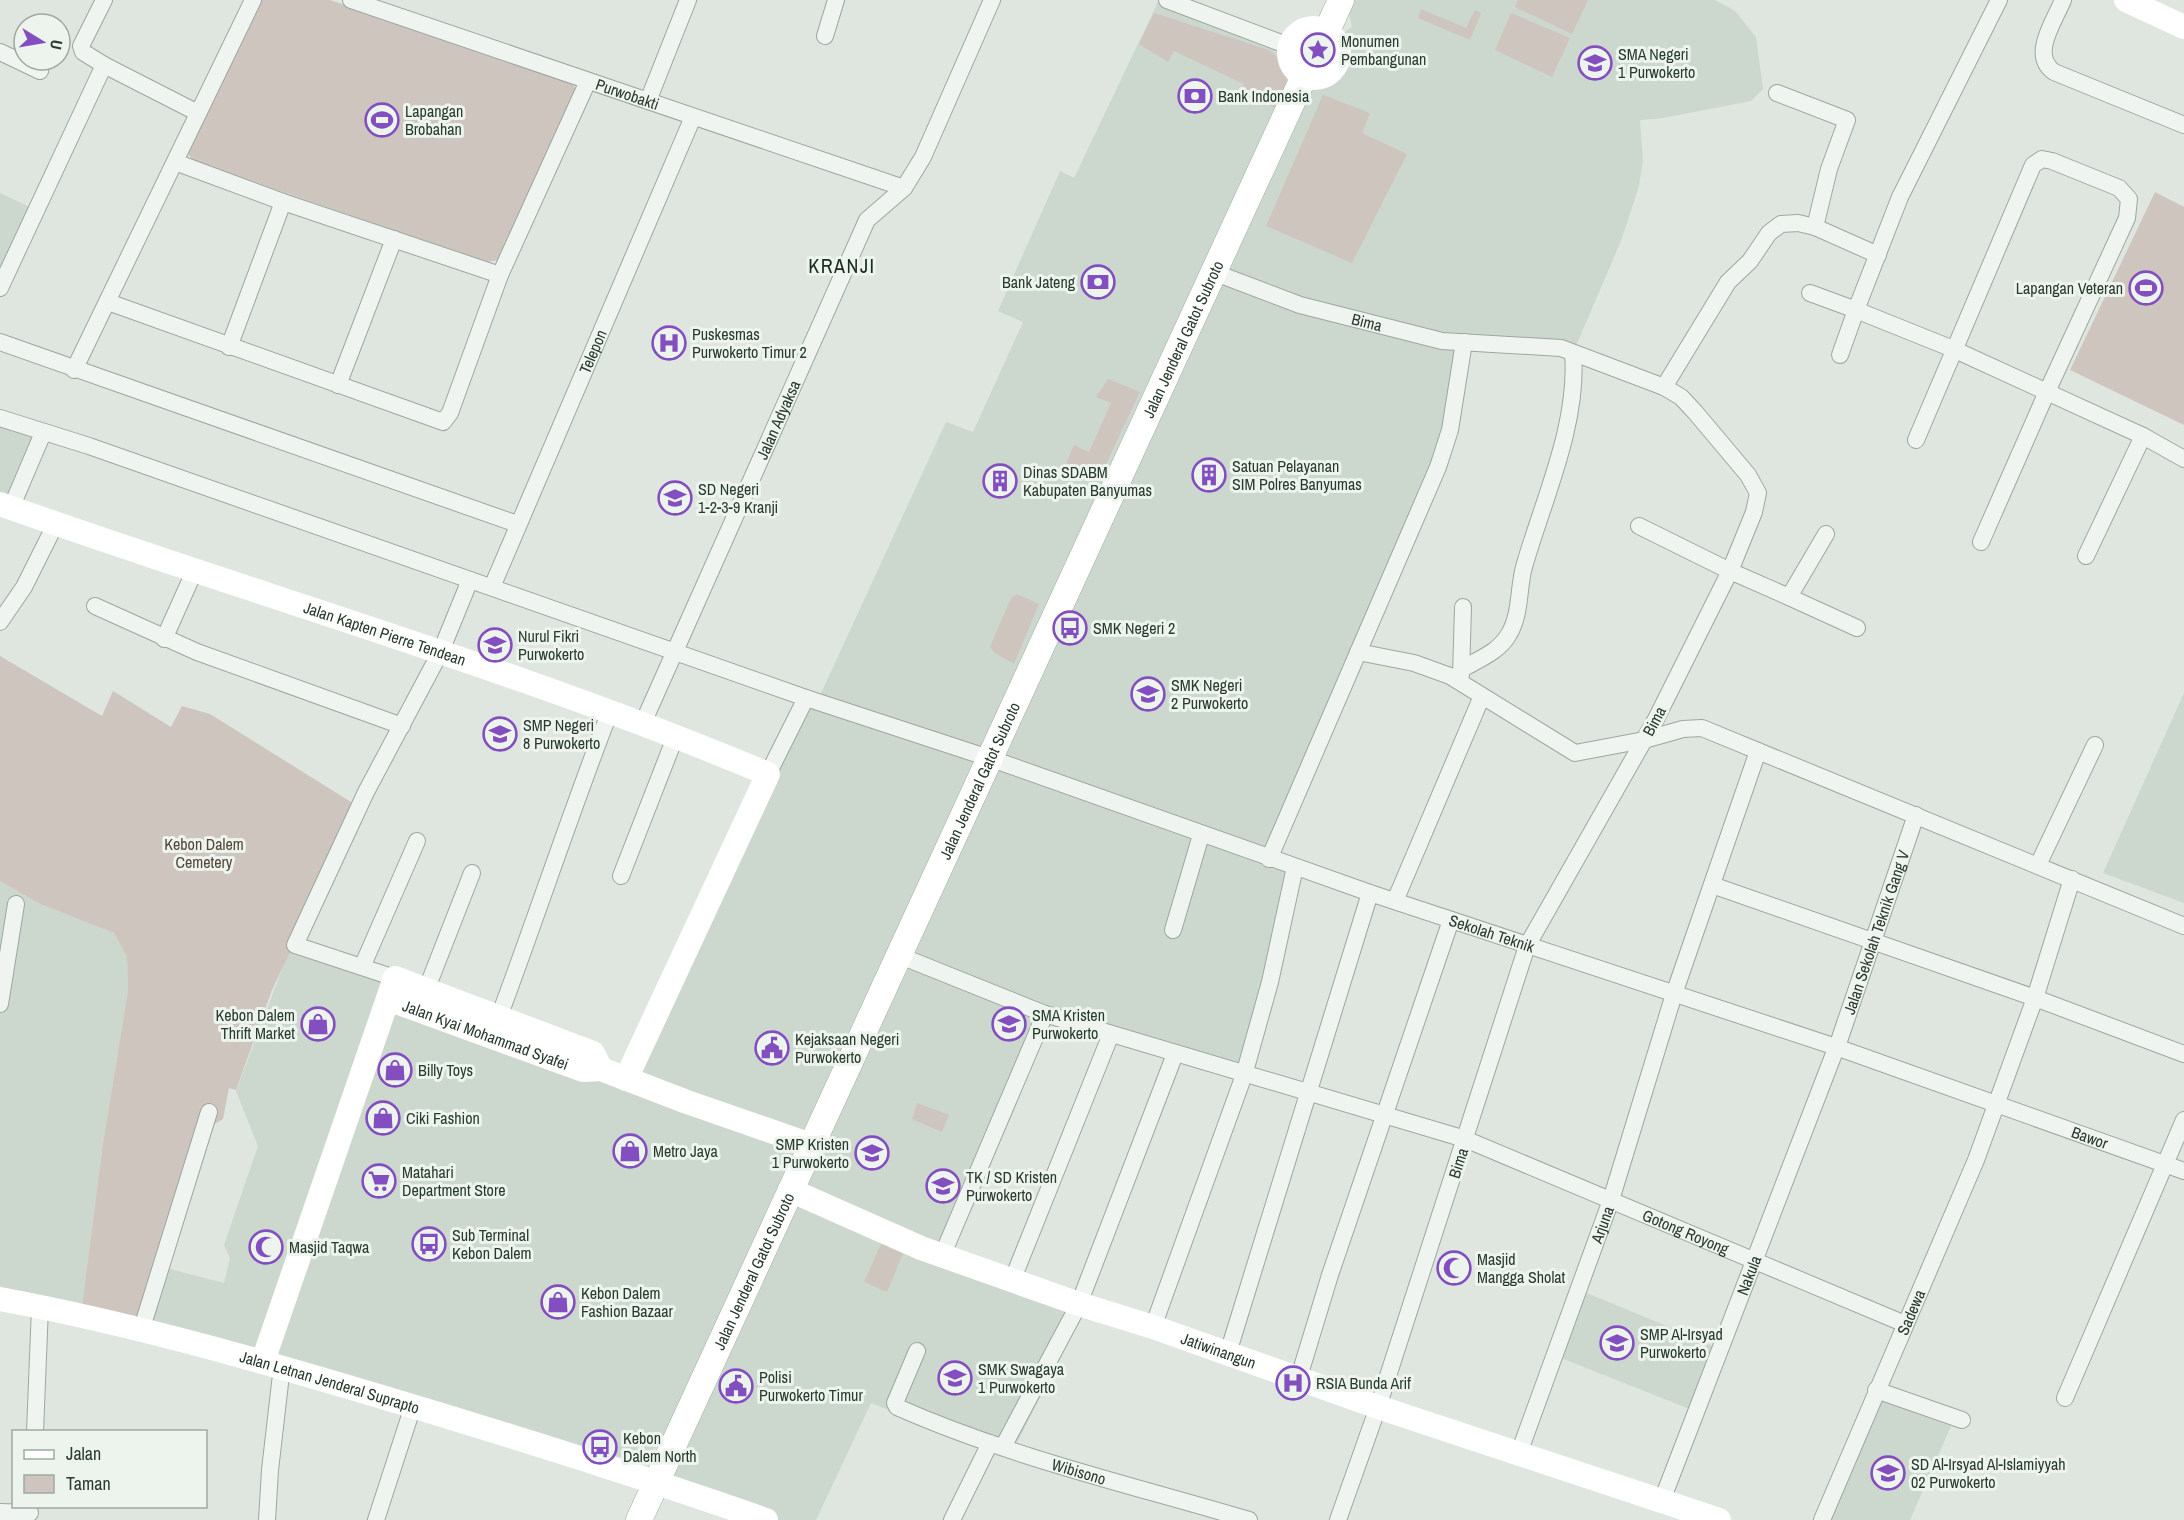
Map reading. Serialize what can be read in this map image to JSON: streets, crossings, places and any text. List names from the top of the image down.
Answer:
{
  "streets": {
    "main road": ["Jalan Jenderal Gatot Subroto"],
    "street": [
      "Purwobakti",
      "Bima",
      "Telepon",
      "Jalan Adyaksa",
      "Jalan Kapten Pierre Tendean",
      "Jalan Sekolah Teknik Gang V",
      "Sekolah Teknik",
      "Jalan Kyai Mohammad Syafei",
      "Bawor",
      "Arjuna",
      "Gotong Royong",
      "Nakula",
      "Sadewa",
      "Jatiwinangun",
      "Jalan Letnan Jenderal Suprapto",
      "Wibisono"
    ]
  },
  "crossings": [
    ["Purwobakti", "Telepon"],
    ["Purwobakti", "Jalan Adyaksa"],
    ["Bima", "Jalan Jenderal Gatot Subroto"],
    ["Bima", "Sekolah Teknik"],
    ["Bima", "Gotong Royong"],
    ["Bima", "Jatiwinangun"],
    ["Jalan Jenderal Gatot Subroto", "Sekolah Teknik"],
    ["Jalan Jenderal Gatot Subroto", "Jalan Kyai Mohammad Syafei"],
    ["Jalan Jenderal Gatot Subroto", "Gotong Royong"],
    ["Jalan Jenderal Gatot Subroto", "Jatiwinangun"],
    ["Jalan Jenderal Gatot Subroto", "Jalan Letnan Jenderal Suprapto"],
    ["Telepon", "Sekolah Teknik"],
    ["Jalan Adyaksa", "Jalan Kapten Pierre Tendean"],
    ["Jalan Adyaksa", "Sekolah Teknik"],
    ["Jalan Sekolah Teknik Gang V", "Sekolah Teknik"],
    ["Jalan Sekolah Teknik Gang V", "Nakula"],
    ["Sekolah Teknik", "Bawor"],
    ["Sekolah Teknik", "Arjuna"],
    ["Sekolah Teknik", "Nakula"],
    ["Sekolah Teknik", "Sadewa"],
    ["Jalan Kyai Mohammad Syafei", "Jalan Letnan Jenderal Suprapto"],
    ["Bawor", "Sadewa"],
    ["Arjuna", "Gotong Royong"],
    ["Arjuna", "Jatiwinangun"],
    ["Gotong Royong", "Nakula"],
    ["Gotong Royong", "Sadewa"],
    ["Nakula", "Jatiwinangun"]
  ],
  "districts": ["KRANJI"],
  "parks": ["Kebon Dalem Cemetery"],
  "places": {
    "place": ["Monumen Pembangunan"],
    "school or university": [
      "SMA Negeri 1 Purwokerto",
      "SD Negeri 1-2-3-9 Kranji",
      "Nurul Fikri Purwokerto",
      "SMK Negeri 2 Purwokerto",
      "SMP Negeri 8 Purwokerto",
      "SMA Kristen Purwokerto",
      "SMP Kristen 1 Purwokerto",
      "TK / SD Kristen Purwokerto",
      "SMP Al-Irsyad Purwokerto",
      "SMK Swagaya 1 Purwokerto",
      "SD Al-Irsyad Al-Islamiyyah 02 Purwokerto"
    ],
    "bank": ["Bank Indonesia", "Bank Jateng"],
    "sports": ["Lapangan Brobahan", "Lapangan Veteran"],
    "hospital": ["Puskesmas Purwokerto Timur 2", "RSIA Bunda Arif"],
    "building": ["Satuan Pelayanan SIM Polres Banyumas", "Dinas SDABM Kabupaten Banyumas"],
    "bus stop": ["SMK Negeri 2", "Sub Terminal Kebon Dalem", "Kebon Dalem North"],
    "shop": [
      "Kebon Dalem Thrift Market",
      "Billy Toys",
      "Ciki Fashion",
      "Metro Jaya",
      "Kebon Dalem Fashion Bazaar"
    ],
    "public building": ["Kejaksaan Negeri Purwokerto", "Polisi Purwokerto Timur"],
    "supermarket": ["Matahari Department Store"],
    "mosque": ["Masjid Taqwa", "Masjid Mangga Sholat"]
  },
  "legend": ["Jalan", "Taman"],
  "north": "right"
}
